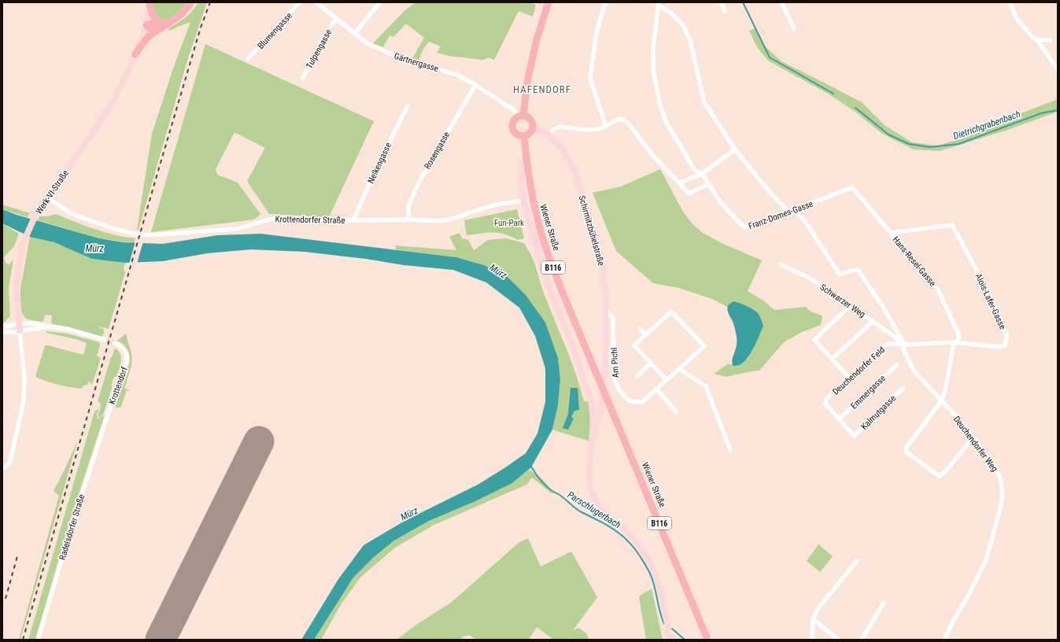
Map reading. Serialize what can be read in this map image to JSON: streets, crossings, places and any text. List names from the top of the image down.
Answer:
{
  "streets": {
    "main road": [
      "Werk-VI-Straße",
      "Wiener Straße",
      "Schirmitzbühelstraße",
      "B116"
    ],
    "street": [
      "Blumengasse",
      "Tulpengasse",
      "Gärtnergasse",
      "Rosengasse",
      "Nelkengasse",
      "Franz-Domes-Gasse",
      "Krottendorfer Straße",
      "Hans-Resel-Gasse",
      "Schwarzer Weg",
      "Alois-Lafer-Gasse",
      "Am Pichl",
      "Deuchendorfer Feld",
      "Krottendorf",
      "Emmergasse",
      "Kalmutgasse",
      "Deuchendorfer Weg",
      "Radelsdorfer Straße"
    ]
  },
  "crossings": [
    ["Tulpengasse", "Gärtnergasse"],
    ["Gärtnergasse", "Rosengasse"],
    ["Gärtnergasse", "Wiener Straße"],
    ["Rosengasse", "Krottendorfer Straße"],
    ["Nelkengasse", "Krottendorfer Straße"],
    ["Werk-VI-Straße", "Krottendorfer Straße"],
    ["Franz-Domes-Gasse", "Hans-Resel-Gasse"],
    ["Franz-Domes-Gasse", "Deuchendorfer Weg"],
    ["Schirmitzbühelstraße", "Am Pichl"],
    ["Hans-Resel-Gasse", "Alois-Lafer-Gasse"],
    ["Hans-Resel-Gasse", "Deuchendorfer Weg"],
    ["Schwarzer Weg", "Alois-Lafer-Gasse"],
    ["Schwarzer Weg", "Deuchendorfer Feld"],
    ["Schwarzer Weg", "Deuchendorfer Weg"],
    ["Alois-Lafer-Gasse", "Deuchendorfer Feld"],
    ["Alois-Lafer-Gasse", "Deuchendorfer Weg"],
    ["Deuchendorfer Feld", "Emmergasse"],
    ["Deuchendorfer Feld", "Kalmutgasse"],
    ["Deuchendorfer Feld", "Deuchendorfer Weg"],
    ["Krottendorf", "Radelsdorfer Straße"]
  ],
  "districts": ["HAFENDORF"],
  "water": ["Dietrichgrabenbach", "Mürz", "Parschlugerbach"],
  "parks": ["Fun-Park"]
}
